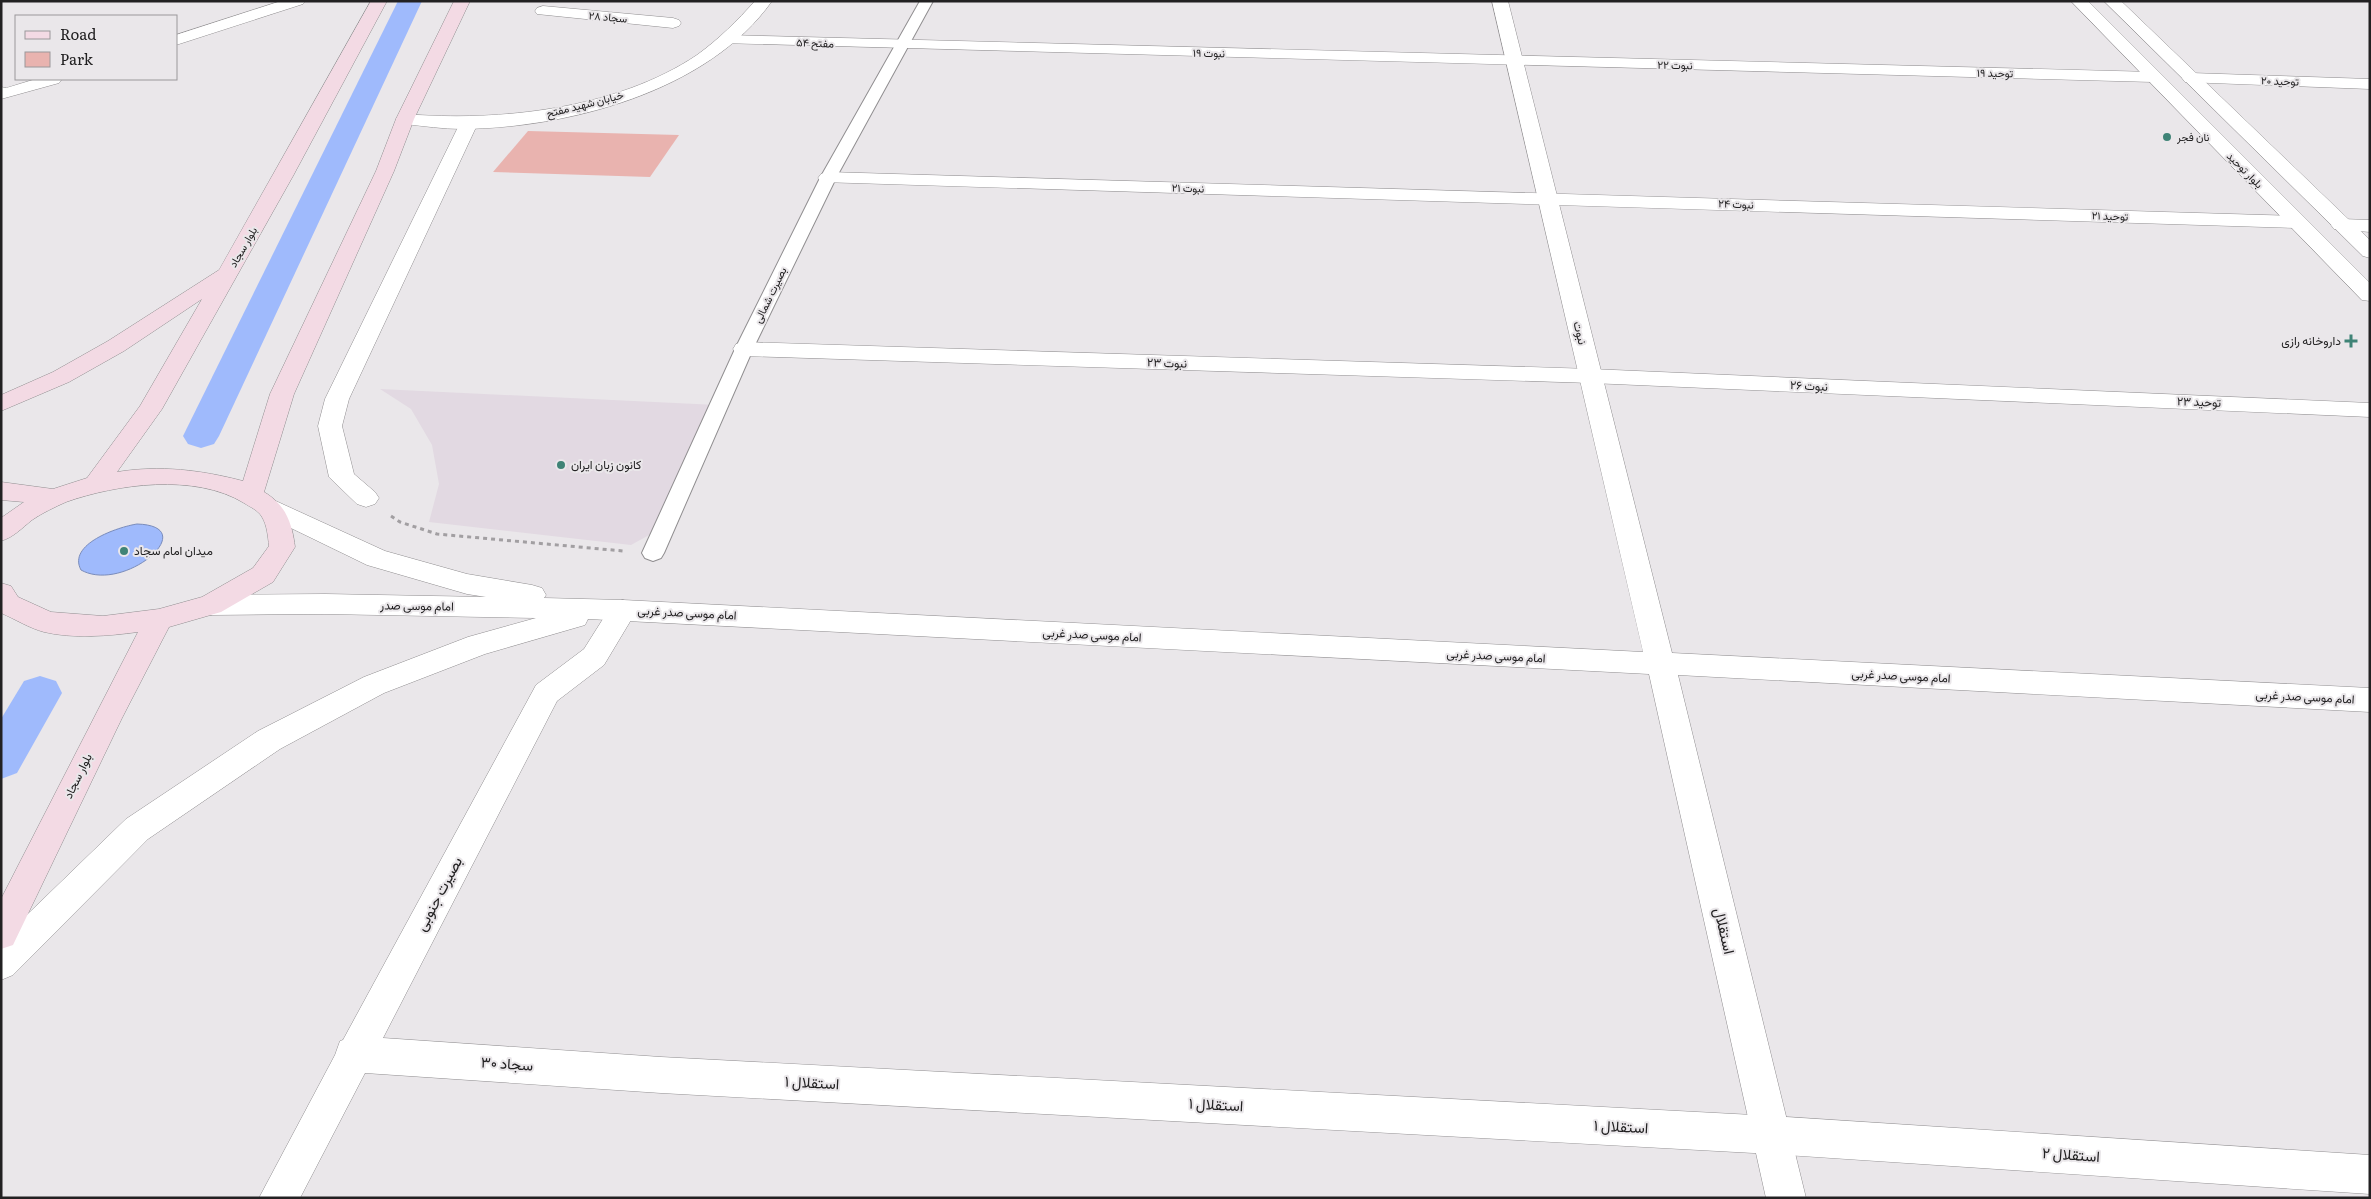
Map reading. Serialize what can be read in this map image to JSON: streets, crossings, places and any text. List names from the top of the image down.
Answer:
{
  "streets": {
    "main road": ["بلوار سجاد"],
    "street": [
      "سجاد ۲۸",
      "مفتح ۵۴",
      "نبوت ۱۹",
      "نبوت ۲۲",
      "توحید ۱۹",
      "توحید ۲۰",
      "خیابان شهید مفتح",
      "بلوار توحید",
      "نبوت ۲۱",
      "نبوت ۲۴",
      "توحید ۲۱",
      "نبوت",
      "نبوت ۲۳",
      "نبوت ۲۶",
      "توحید ۲۳",
      "امام موسی صدر",
      "امام موسی صدر غربی",
      "بصیرت جنوبی",
      "استقلال",
      "سجاد ۳۰",
      "استقلال ۱",
      "استقلال ۲"
    ],
    "lane": ["بصیرت شمالی"]
  },
  "crossings": [
    ["مفتح ۵۴", "نبوت ۱۹"],
    ["مفتح ۵۴", "خیابان شهید مفتح"],
    ["مفتح ۵۴", "بصیرت شمالی"],
    ["نبوت ۱۹", "نبوت ۲۲"],
    ["نبوت ۱۹", "بصیرت شمالی"],
    ["نبوت ۱۹", "نبوت"],
    ["نبوت ۲۲", "توحید ۱۹"],
    ["نبوت ۲۲", "نبوت"],
    ["توحید ۱۹", "بلوار توحید"],
    ["بلوار توحید", "توحید ۲۱"],
    ["نبوت ۲۱", "نبوت ۲۴"],
    ["نبوت ۲۱", "بصیرت شمالی"],
    ["نبوت ۲۱", "نبوت"],
    ["نبوت ۲۴", "توحید ۲۱"],
    ["نبوت ۲۴", "نبوت"],
    ["بصیرت شمالی", "نبوت ۲۳"],
    ["نبوت", "نبوت ۲۳"],
    ["نبوت", "نبوت ۲۶"],
    ["نبوت", "امام موسی صدر غربی"],
    ["نبوت", "استقلال"],
    ["نبوت ۲۳", "نبوت ۲۶"],
    ["نبوت ۲۶", "توحید ۲۳"],
    ["امام موسی صدر", "امام موسی صدر غربی"],
    ["امام موسی صدر", "بصیرت جنوبی"],
    ["امام موسی صدر غربی", "بصیرت جنوبی"],
    ["امام موسی صدر غربی", "استقلال"],
    ["بصیرت جنوبی", "سجاد ۳۰"],
    ["استقلال", "استقلال ۱"],
    ["استقلال", "استقلال ۲"],
    ["سجاد ۳۰", "استقلال ۱"],
    ["استقلال ۱", "استقلال ۲"]
  ],
  "places": {
    "other": ["نان فجر", "کانون زبان ایران", "میدان امام سجاد"],
    "health": ["داروخانه رازی"]
  },
  "legend": ["Road", "Park"]
}
